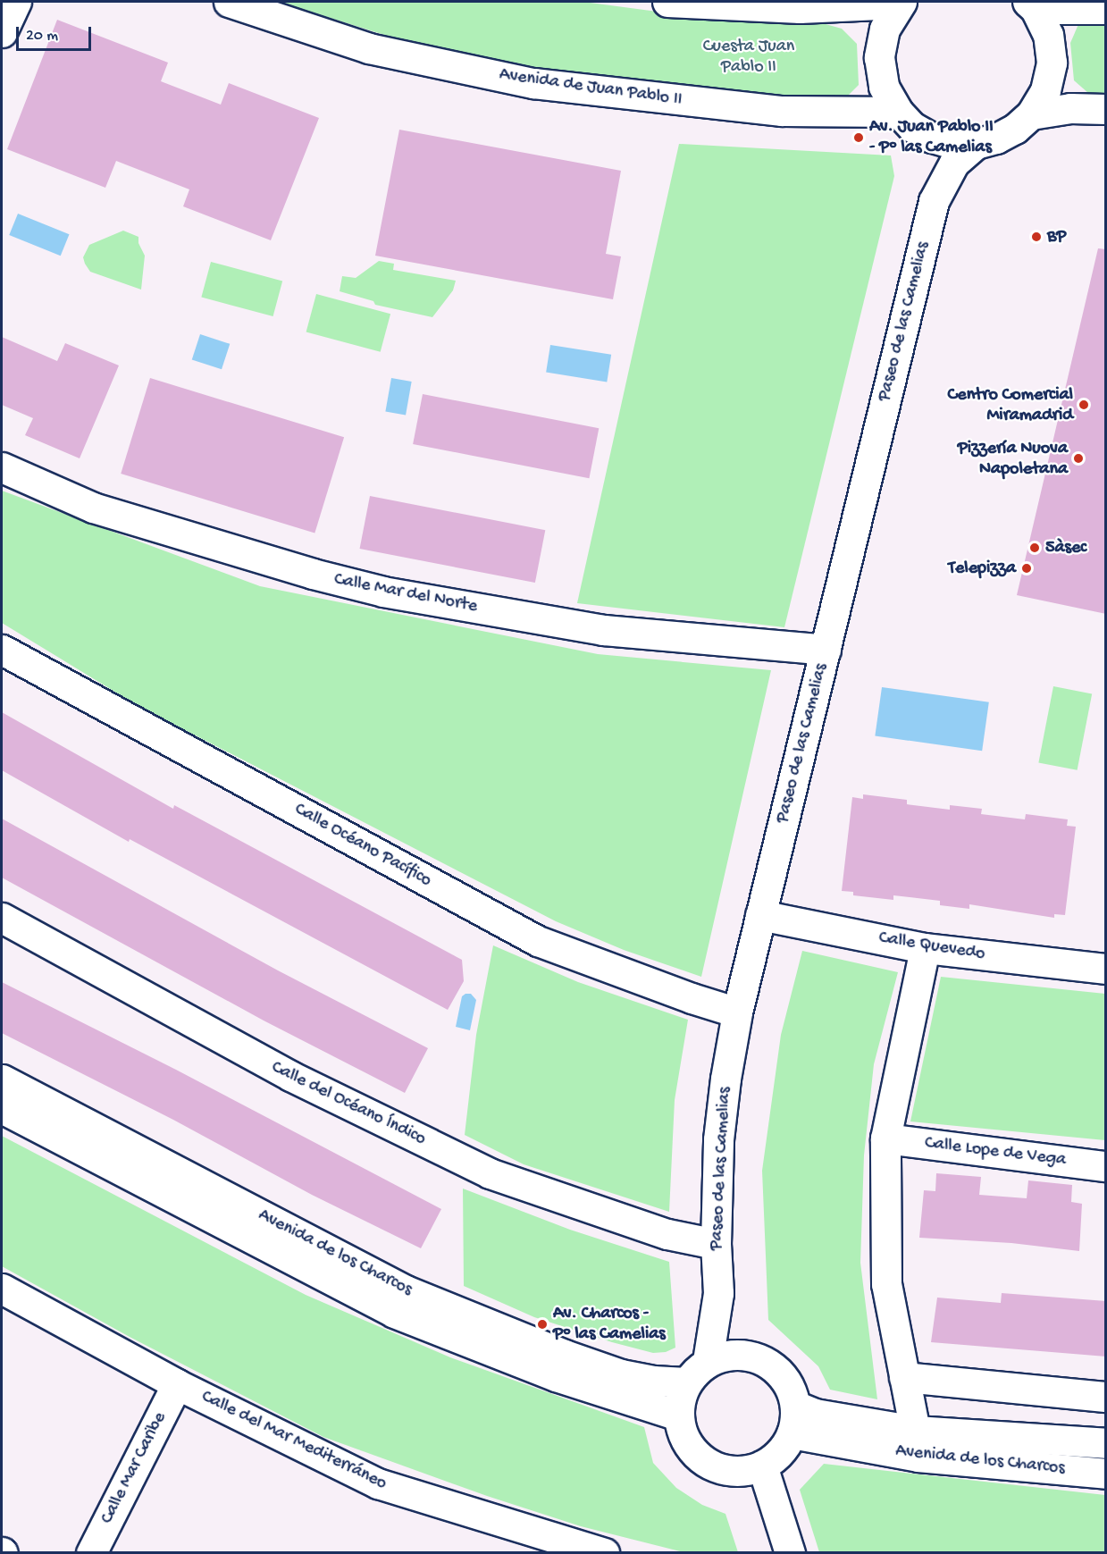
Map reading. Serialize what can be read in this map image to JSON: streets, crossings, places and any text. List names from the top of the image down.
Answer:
{
  "streets": {
    "street": [
      "Avenida de Juan Pablo II",
      "Paseo de las Camelias",
      "Calle Mar del Norte",
      "Calle Océano Pacífico",
      "Calle Quevedo",
      "Calle del Océano Índico",
      "Calle Lope de Vega",
      "Avenida de los Charcos",
      "Calle del Mar Mediterráneo",
      "Calle Mar Caribe"
    ]
  },
  "crossings": [
    ["Avenida de Juan Pablo II", "Paseo de las Camelias"],
    ["Paseo de las Camelias", "Calle Mar del Norte"],
    ["Paseo de las Camelias", "Calle Océano Pacífico"],
    ["Paseo de las Camelias", "Calle Quevedo"],
    ["Paseo de las Camelias", "Calle del Océano Índico"],
    ["Calle del Mar Mediterráneo", "Calle Mar Caribe"]
  ],
  "parks": ["Cuesta Juan Pablo II"],
  "places": [
    "Av. Juan Pablo II - Pº las Camelias",
    "BP",
    "Centro Comercial Miramadrid",
    "Pizzería Nuova Napoletana",
    "5àsec",
    "Telepizza",
    "Av. Charcos - Pº las Camelias"
  ],
  "scale_bar": "20 m"
}
